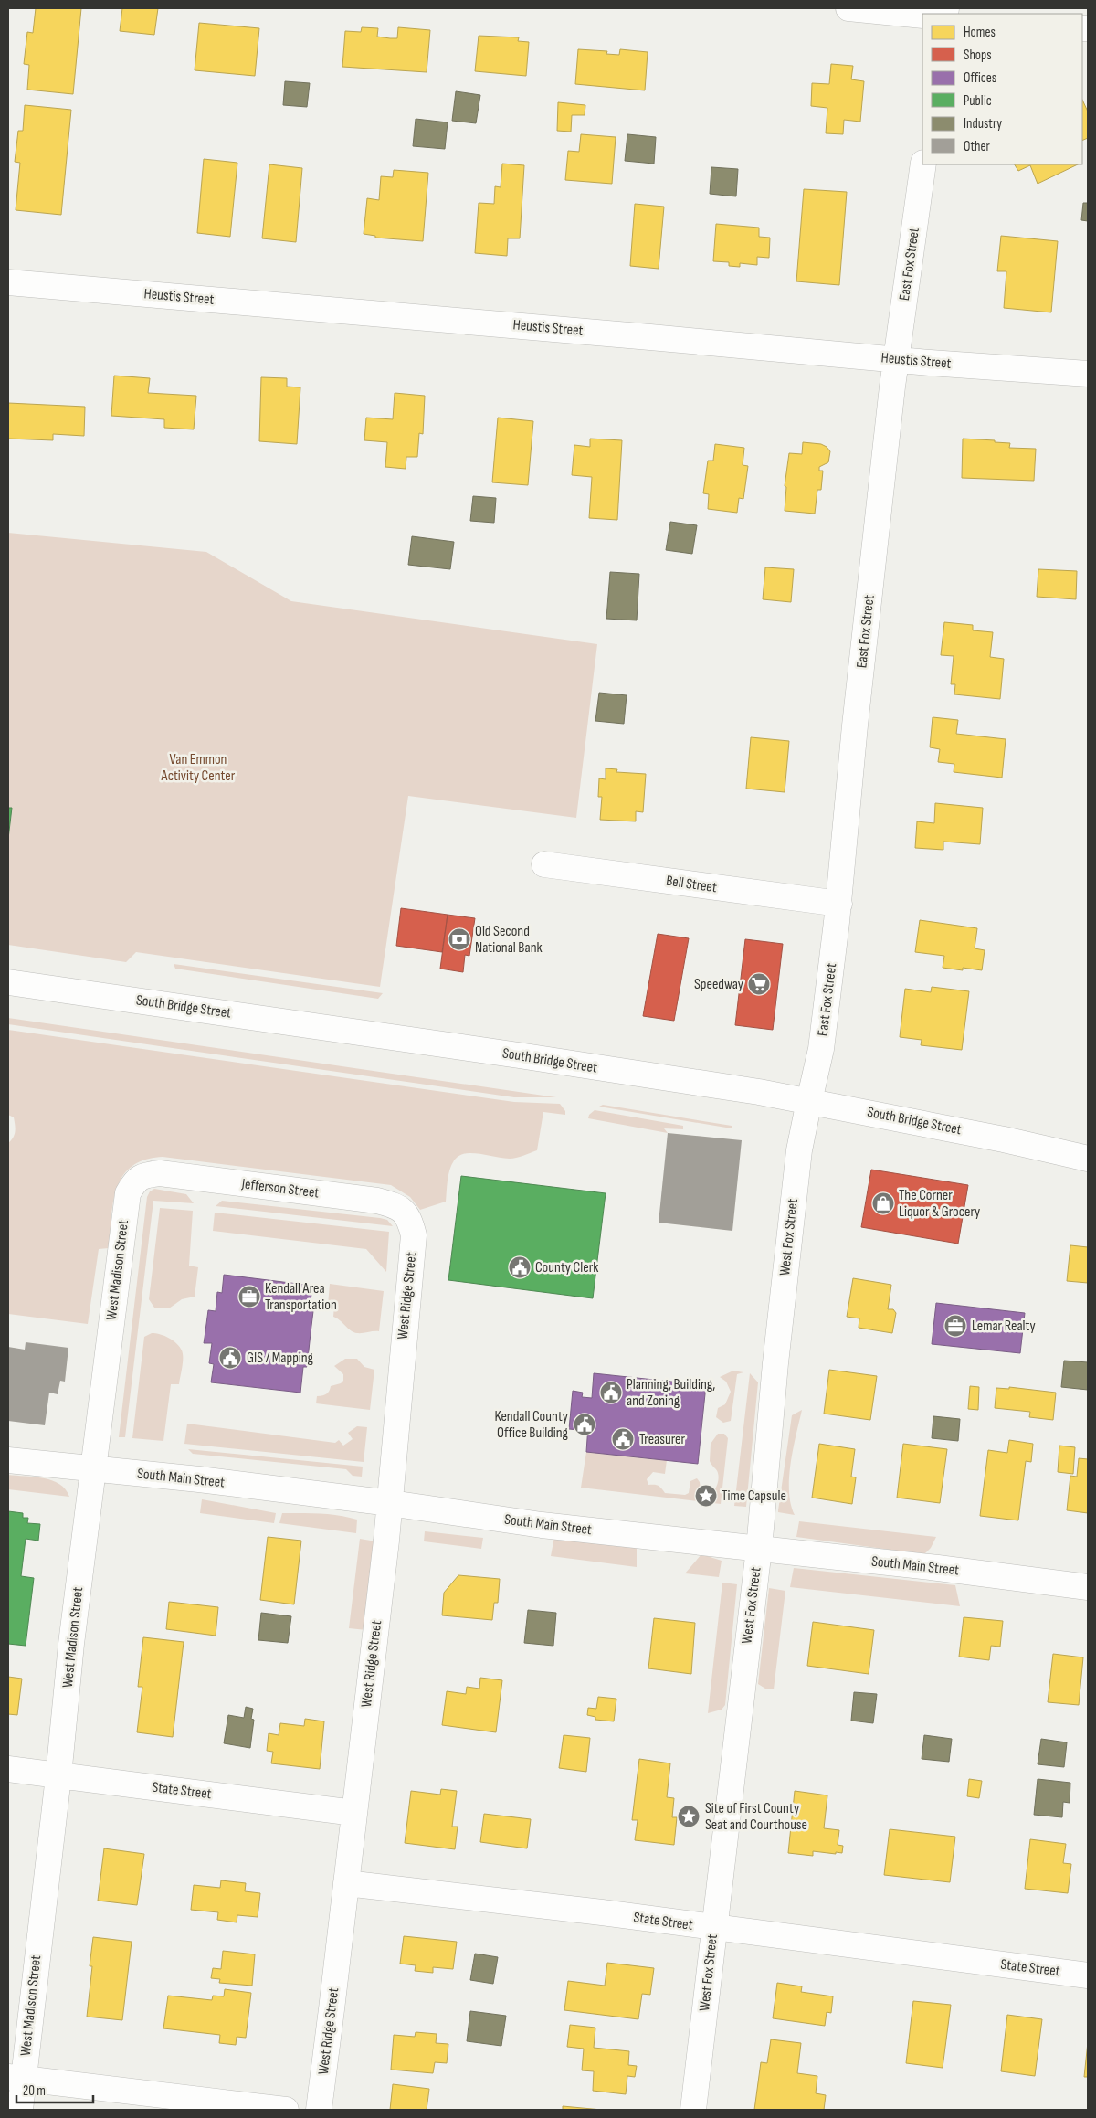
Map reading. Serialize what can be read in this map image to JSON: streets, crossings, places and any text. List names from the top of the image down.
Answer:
{
  "streets": {
    "main road": [
      "East Fox Street",
      "Heustis Street",
      "Bell Street",
      "South Bridge Street",
      "Jefferson Street",
      "West Fox Street",
      "West Madison Street",
      "West Ridge Street",
      "South Main Street",
      "State Street"
    ]
  },
  "crossings": [
    ["East Fox Street", "Heustis Street"],
    ["East Fox Street", "Bell Street"],
    ["East Fox Street", "South Bridge Street"],
    ["East Fox Street", "West Fox Street"],
    ["South Bridge Street", "West Fox Street"],
    ["Jefferson Street", "West Madison Street"],
    ["Jefferson Street", "West Ridge Street"],
    ["West Fox Street", "South Main Street"],
    ["West Fox Street", "State Street"],
    ["West Madison Street", "South Main Street"],
    ["West Madison Street", "State Street"],
    ["West Ridge Street", "South Main Street"],
    ["West Ridge Street", "State Street"]
  ],
  "parks": ["Van Emmon Activity Center"],
  "places": {
    "bank": ["Old Second National Bank"],
    "supermarket": ["Speedway"],
    "shop": ["The Corner Liquor & Grocery"],
    "public building": [
      "County Clerk",
      "GIS / Mapping",
      "Planning, Building, and Zoning",
      "Kendall County Office Building",
      "Treasurer"
    ],
    "office": ["Kendall Area Transportation", "Lemar Realty"],
    "place": ["Time Capsule", "Site of First County Seat and Courthouse"]
  },
  "legend": [
    "Homes",
    "Shops",
    "Offices",
    "Public",
    "Industry",
    "Other"
  ],
  "scale_bar": "20 m"
}
